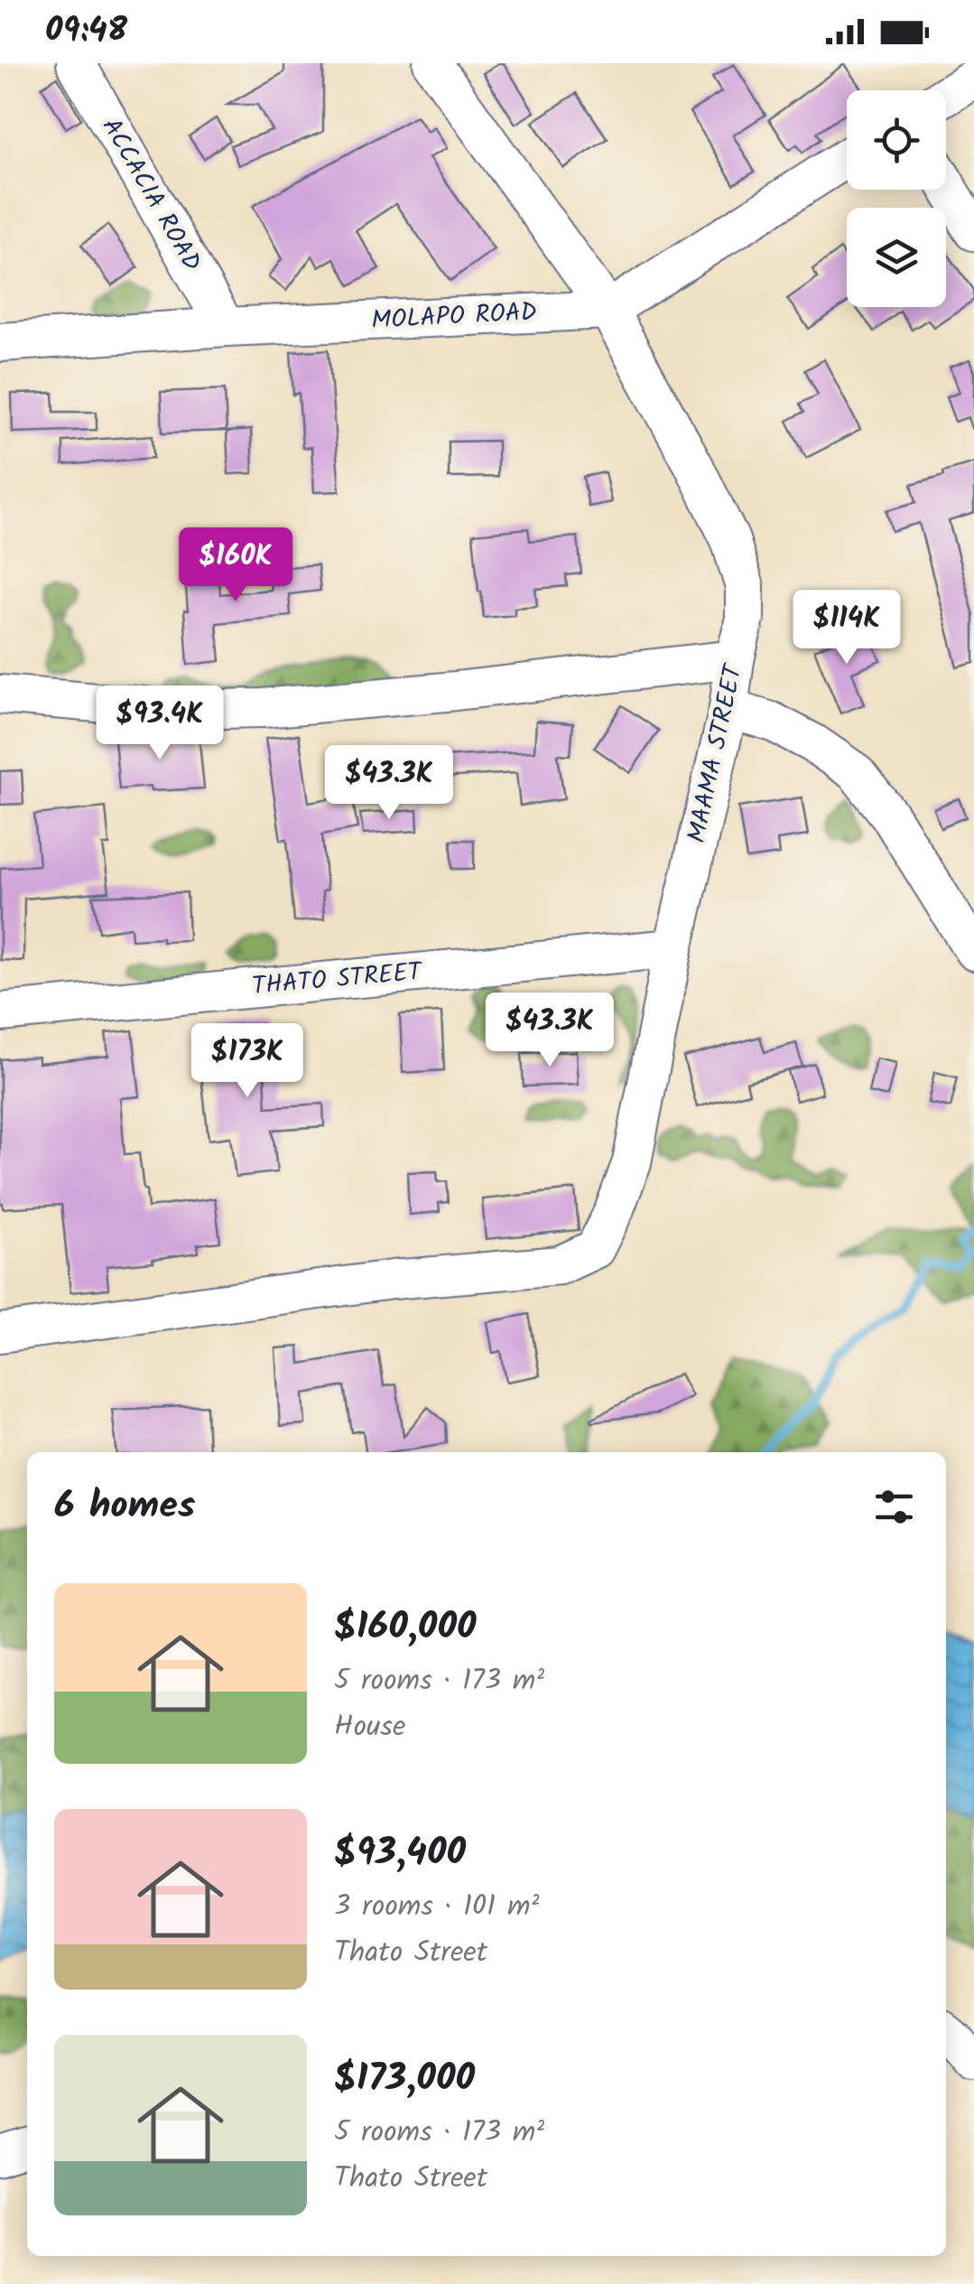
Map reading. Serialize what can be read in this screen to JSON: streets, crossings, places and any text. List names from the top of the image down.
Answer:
{
  "streets": {
    "street": [
      "ACCACIA ROAD",
      "MOLAPO ROAD",
      "MAAMA STREET",
      "THATO STREET"
    ]
  },
  "crossings": [
    ["ACCACIA ROAD", "MOLAPO ROAD"],
    ["MOLAPO ROAD", "MAAMA STREET"],
    ["MAAMA STREET", "THATO STREET"]
  ],
  "page": {
    "status": "09:48",
    "price": [
      "$160K",
      "$114K",
      "$93.4K",
      "$43.3K",
      "$43.3K",
      "$173K"
    ],
    "heading": "6 homes",
    "list": [
      {
        "name": "$160,000",
        "note": "5 rooms · 173 m² · House"
      },
      {
        "name": "$93,400",
        "note": "3 rooms · 101 m² · Thato Street"
      },
      {
        "name": "$173,000",
        "note": "5 rooms · 173 m² · Thato Street"
      }
    ]
  }
}
